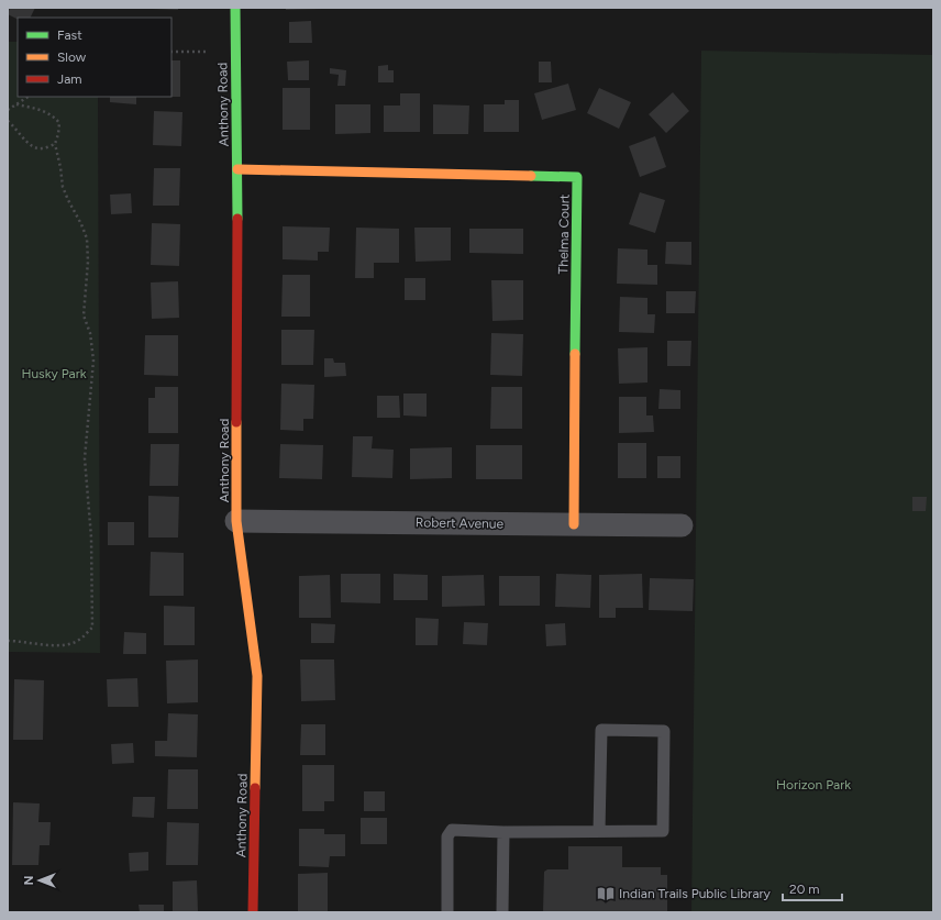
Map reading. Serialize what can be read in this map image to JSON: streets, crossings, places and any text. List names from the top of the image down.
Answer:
{
  "streets": {
    "street": ["Anthony Road", "Thelma Court", "Robert Avenue"]
  },
  "crossings": [
    ["Anthony Road", "Thelma Court"],
    ["Anthony Road", "Robert Avenue"],
    ["Thelma Court", "Robert Avenue"]
  ],
  "parks": ["Husky Park", "Horizon Park"],
  "places": {
    "library": ["Indian Trails Public Library"]
  },
  "legend": ["Fast", "Slow", "Jam"],
  "scale_bar": "20 m",
  "north": "left"
}
